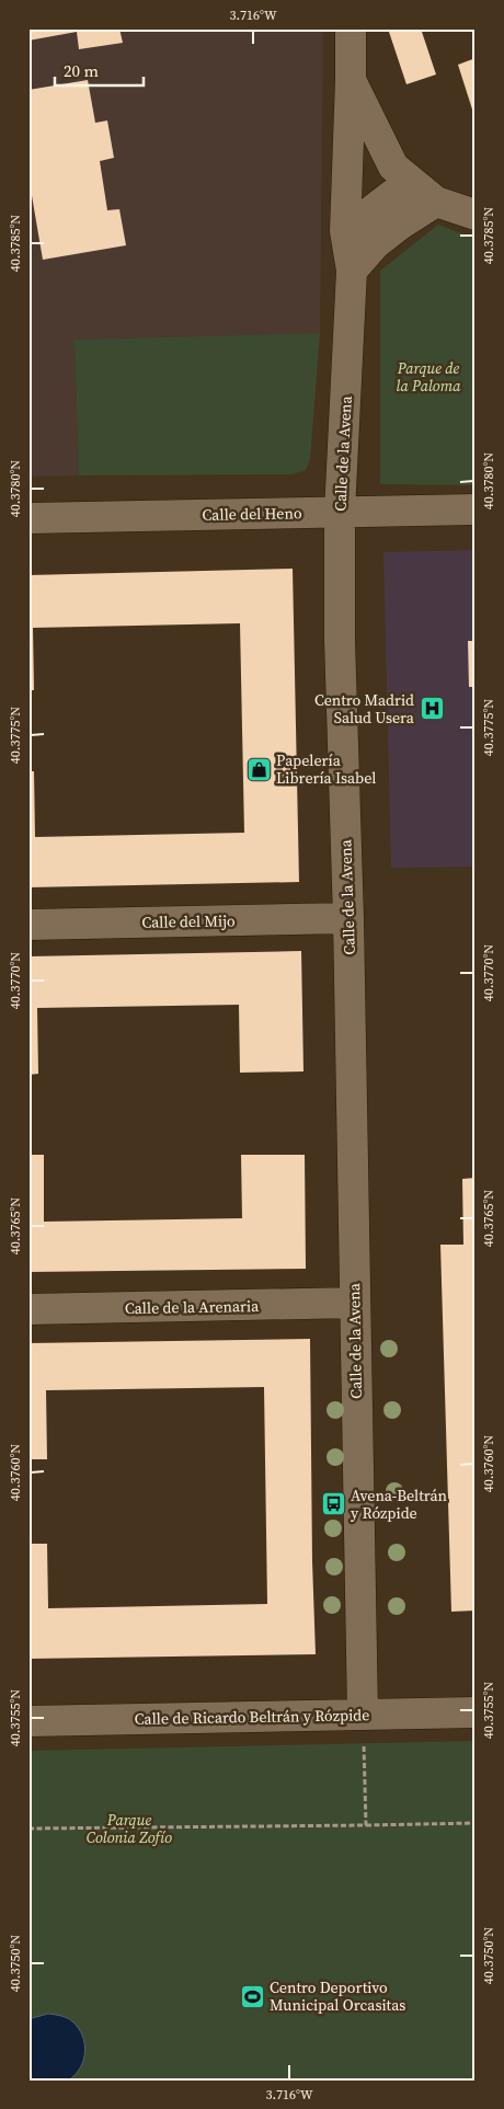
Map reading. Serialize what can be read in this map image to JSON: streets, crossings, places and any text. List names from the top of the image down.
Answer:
{
  "streets": {
    "street": [
      "Calle de la Avena",
      "Calle del Heno",
      "Calle del Mijo",
      "Calle de la Arenaria",
      "Calle de Ricardo Beltrán y Rózpide"
    ]
  },
  "crossings": [
    ["Calle de la Avena", "Calle del Heno"],
    ["Calle de la Avena", "Calle del Mijo"],
    ["Calle de la Avena", "Calle de la Arenaria"],
    ["Calle de la Avena", "Calle de Ricardo Beltrán y Rózpide"]
  ],
  "parks": ["Parque de la Paloma", "Parque Colonia Zofío"],
  "places": {
    "hospital": ["Centro Madrid Salud Usera"],
    "shop": ["Papelería Librería Isabel"],
    "bus stop": ["Avena-Beltrán y Rózpide"],
    "sports": ["Centro Deportivo Municipal Orcasitas"]
  },
  "scale_bar": "20 m",
  "coordinates": [
    "3.716°W",
    "40.3785°N",
    "40.3780°N",
    "40.3775°N",
    "40.3770°N",
    "40.3765°N",
    "40.3760°N",
    "40.3755°N",
    "40.3750°N"
  ]
}
